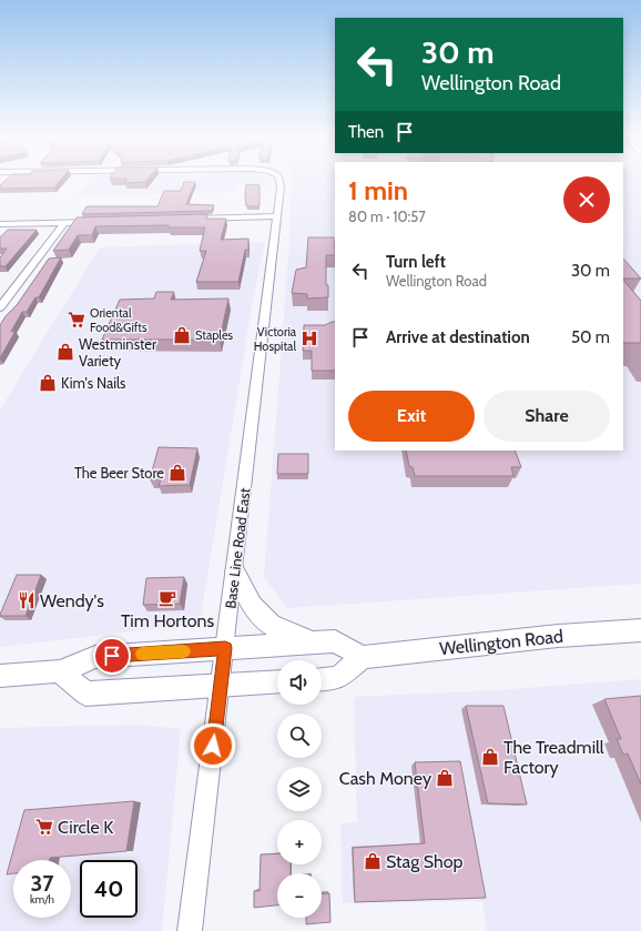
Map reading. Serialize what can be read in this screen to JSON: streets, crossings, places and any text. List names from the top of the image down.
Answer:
{
  "streets": {
    "main road": ["Wellington Road"],
    "street": ["Base Line Road East"]
  },
  "places": {
    "supermarket": ["Oriental Food&Gifts", "Circle K"],
    "shop": [
      "Staples",
      "Westminster Variety",
      "Kim's Nails",
      "The Beer Store",
      "The Treadmill Factory",
      "Cash Money",
      "Stag Shop"
    ],
    "hospital": ["Victoria Hospital"],
    "cafe": ["Tim Hortons"],
    "restaurant": ["Wendy's"]
  },
  "page": {
    "turn": ["30 m", "Wellington Road"],
    "then": "Then",
    "heading": ["1 min", "80 m · 10:57"],
    "list": [
      {
        "name": "Turn left",
        "note": "Wellington Road",
        "value": "30 m"
      },
      {
        "name": "Arrive at destination",
        "value": "50 m"
      }
    ],
    "buttons": ["Exit", "Share"],
    "map_buttons": ["+", "−"],
    "speed": "37 km/h",
    "limit": "40"
  }
}
